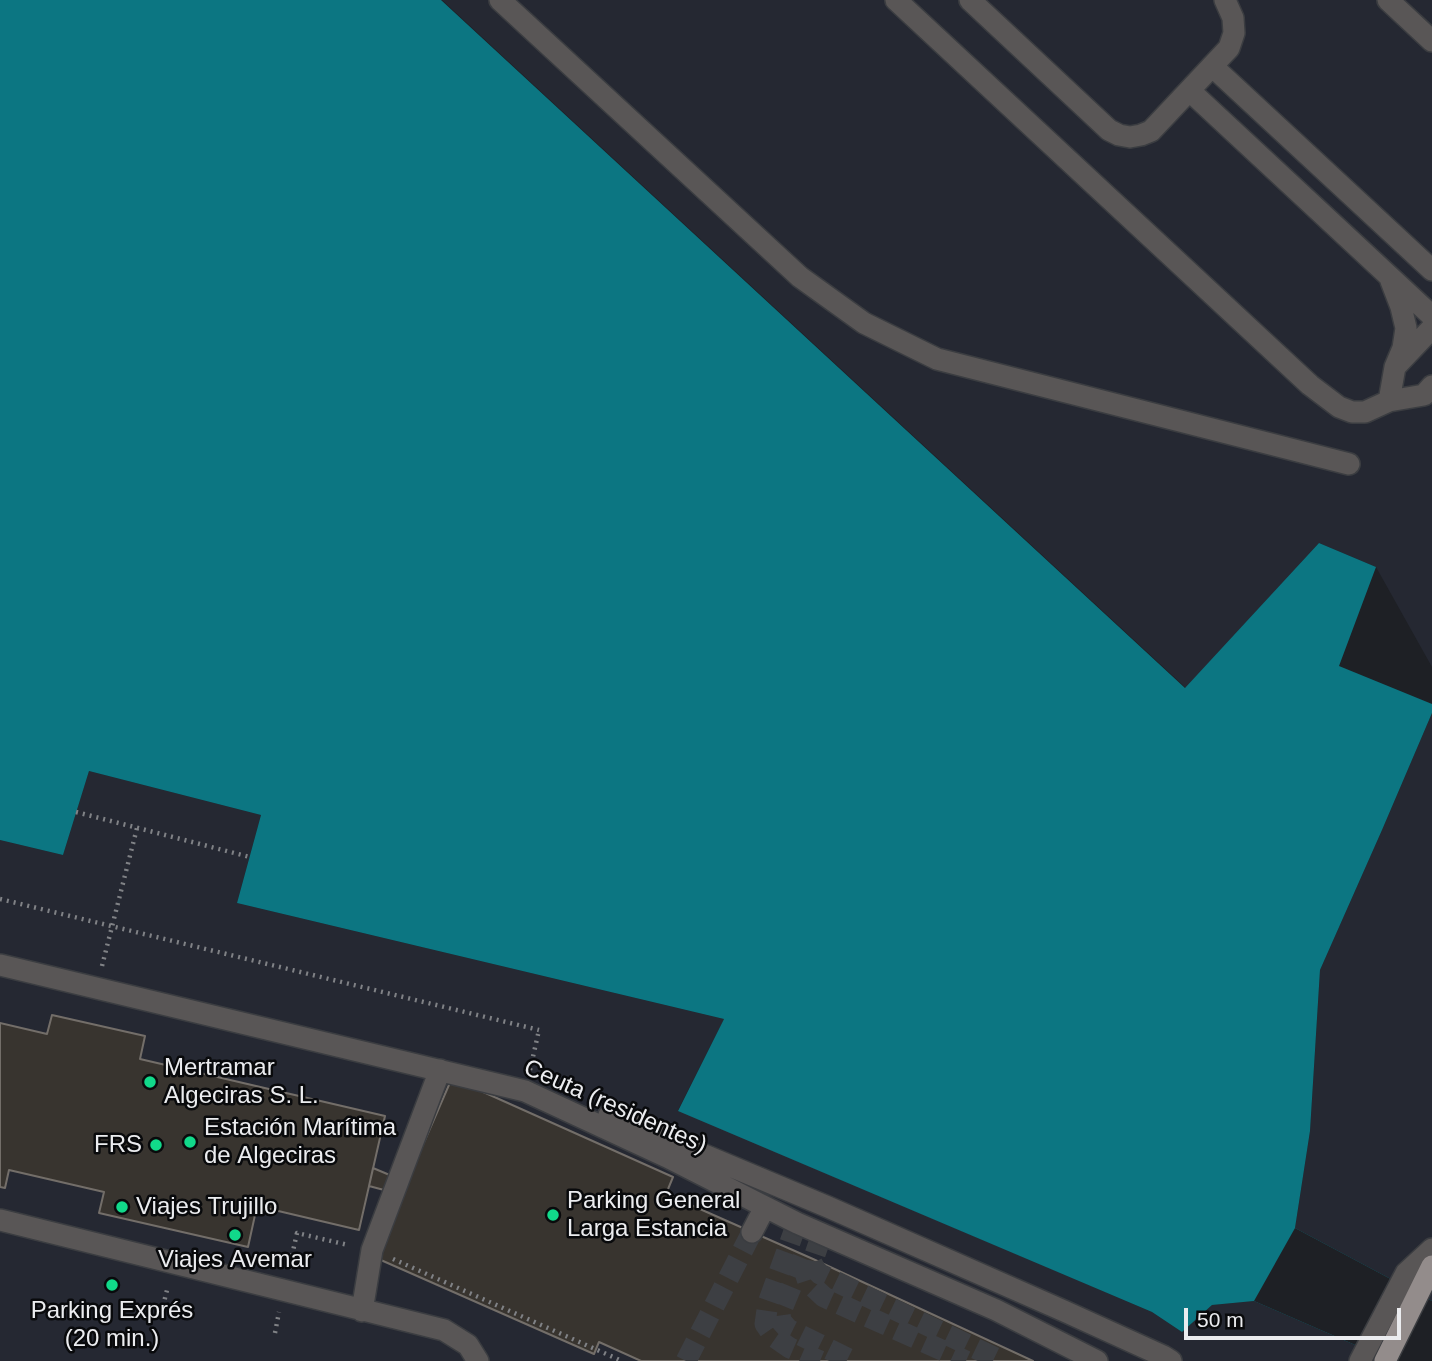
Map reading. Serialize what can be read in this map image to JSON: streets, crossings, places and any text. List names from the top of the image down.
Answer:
{
  "streets": {
    "street": ["Ceuta (residentes)"]
  },
  "places": [
    "Mertramar Algeciras S. L.",
    "Estación Marítima de Algeciras",
    "FRS",
    "Viajes Trujillo",
    "Parking General Larga Estancia",
    "Viajes Avemar",
    "Parking Exprés (20 min.)"
  ],
  "scale_bar": "50 m"
}
